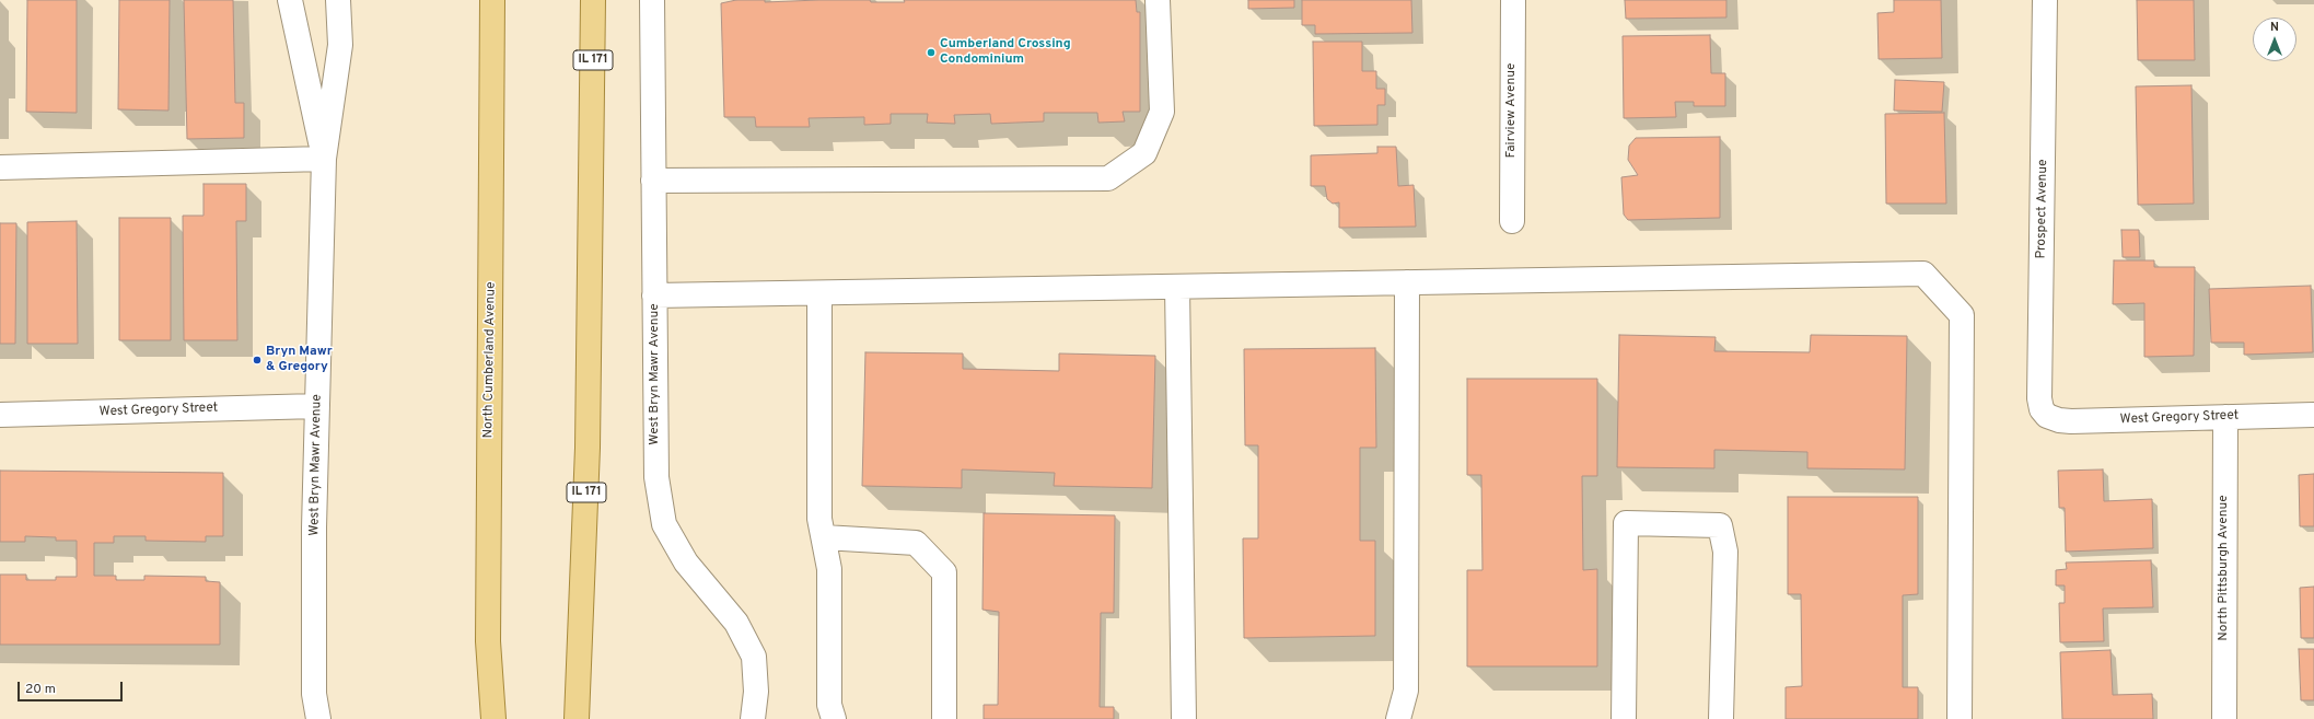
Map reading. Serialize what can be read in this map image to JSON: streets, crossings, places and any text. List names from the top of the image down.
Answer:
{
  "streets": {
    "main road": ["IL 171", "North Cumberland Avenue"],
    "street": [
      "Fairview Avenue",
      "Prospect Avenue",
      "West Bryn Mawr Avenue",
      "West Gregory Street",
      "North Pittsburgh Avenue"
    ]
  },
  "crossings": [
    ["Prospect Avenue", "West Gregory Street"],
    ["West Bryn Mawr Avenue", "West Gregory Street"],
    ["West Gregory Street", "North Pittsburgh Avenue"]
  ],
  "places": ["Cumberland Crossing Condominium", "Bryn Mawr & Gregory"],
  "scale_bar": "20 m",
  "north": "top"
}
